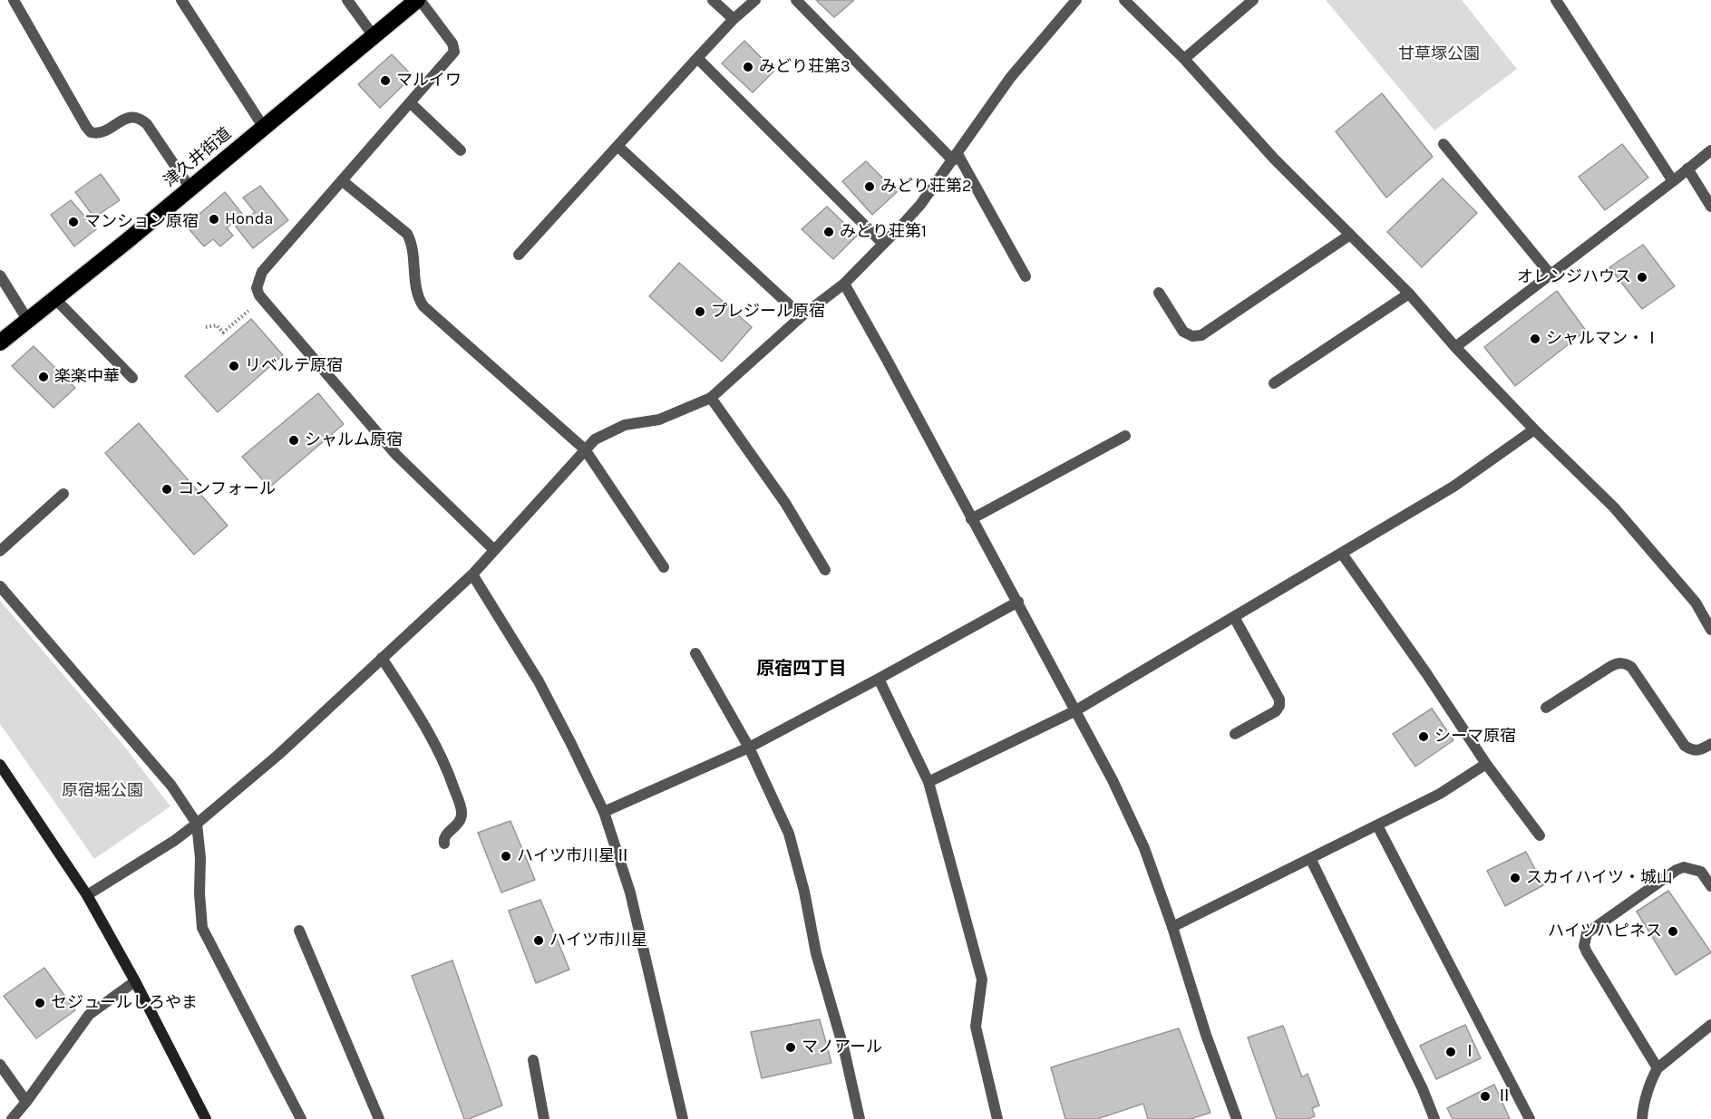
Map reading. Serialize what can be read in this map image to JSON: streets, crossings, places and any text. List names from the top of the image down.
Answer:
{
  "streets": {
    "highway": ["津久井街道"]
  },
  "districts": ["原宿四丁目"],
  "parks": ["甘草塚公園", "原宿堀公園"],
  "places": [
    "みどり荘第3",
    "マルイワ",
    "みどり荘第2",
    "Honda",
    "マンション原宿",
    "みどり荘第1",
    "オレンジハウス",
    "プレジール原宿",
    "シャルマン・Ⅰ",
    "リベルテ原宿",
    "楽楽中華",
    "シャルム原宿",
    "コンフォール",
    "シーマ原宿",
    "ハイツ市川星Ⅱ",
    "スカイハイツ・城山",
    "ハイツハピネス",
    "ハイツ市川星",
    "セジュールしろやま",
    "マノアール",
    "Ⅰ",
    "Ⅱ"
  ]
}
